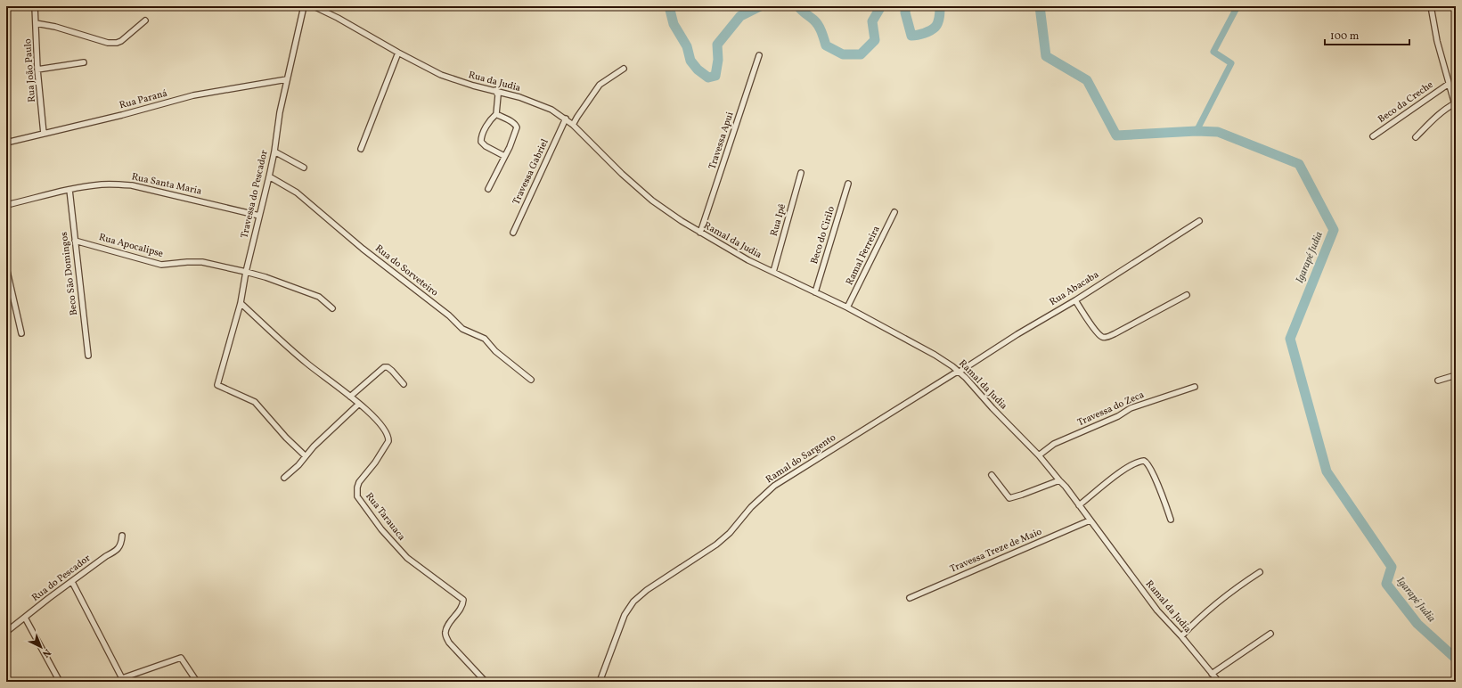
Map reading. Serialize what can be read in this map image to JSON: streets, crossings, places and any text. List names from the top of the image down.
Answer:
{
  "streets": {
    "street": [
      "Rua João Paulo",
      "Rua da Judia",
      "Rua Paraná",
      "Beco da Creche",
      "Travessa Apui",
      "Travessa Gabriel",
      "Rua Santa Maria",
      "Travessa do Pescador",
      "Rua Ipê",
      "Beco do Cirilo",
      "Ramal da Judia",
      "Rua Apocalipse",
      "Ramal Ferreira",
      "Rua do Sorveteiro",
      "Beco São Domingos",
      "Rua Abacaba",
      "Travessa do Zeca",
      "Ramal do Sargento",
      "Rua Tarauaca",
      "Travessa Treze de Maio",
      "Rua do Pescador"
    ]
  },
  "crossings": [
    ["Rua João Paulo", "Rua Paraná"],
    ["Rua da Judia", "Travessa Gabriel"],
    ["Rua da Judia", "Ramal da Judia"],
    ["Rua Paraná", "Travessa do Pescador"],
    ["Travessa Apui", "Ramal da Judia"],
    ["Rua Santa Maria", "Travessa do Pescador"],
    ["Rua Santa Maria", "Beco São Domingos"],
    ["Travessa do Pescador", "Rua Apocalipse"],
    ["Travessa do Pescador", "Rua do Sorveteiro"],
    ["Travessa do Pescador", "Rua Tarauaca"],
    ["Rua Ipê", "Ramal da Judia"],
    ["Beco do Cirilo", "Ramal da Judia"],
    ["Ramal da Judia", "Ramal Ferreira"],
    ["Ramal da Judia", "Rua Abacaba"],
    ["Ramal da Judia", "Travessa do Zeca"],
    ["Ramal da Judia", "Ramal do Sargento"],
    ["Ramal da Judia", "Travessa Treze de Maio"],
    ["Rua Apocalipse", "Beco São Domingos"],
    ["Rua Abacaba", "Ramal do Sargento"]
  ],
  "water": ["Igarapé Judia"],
  "scale_bar": "100 m",
  "north": "bottom right"
}
